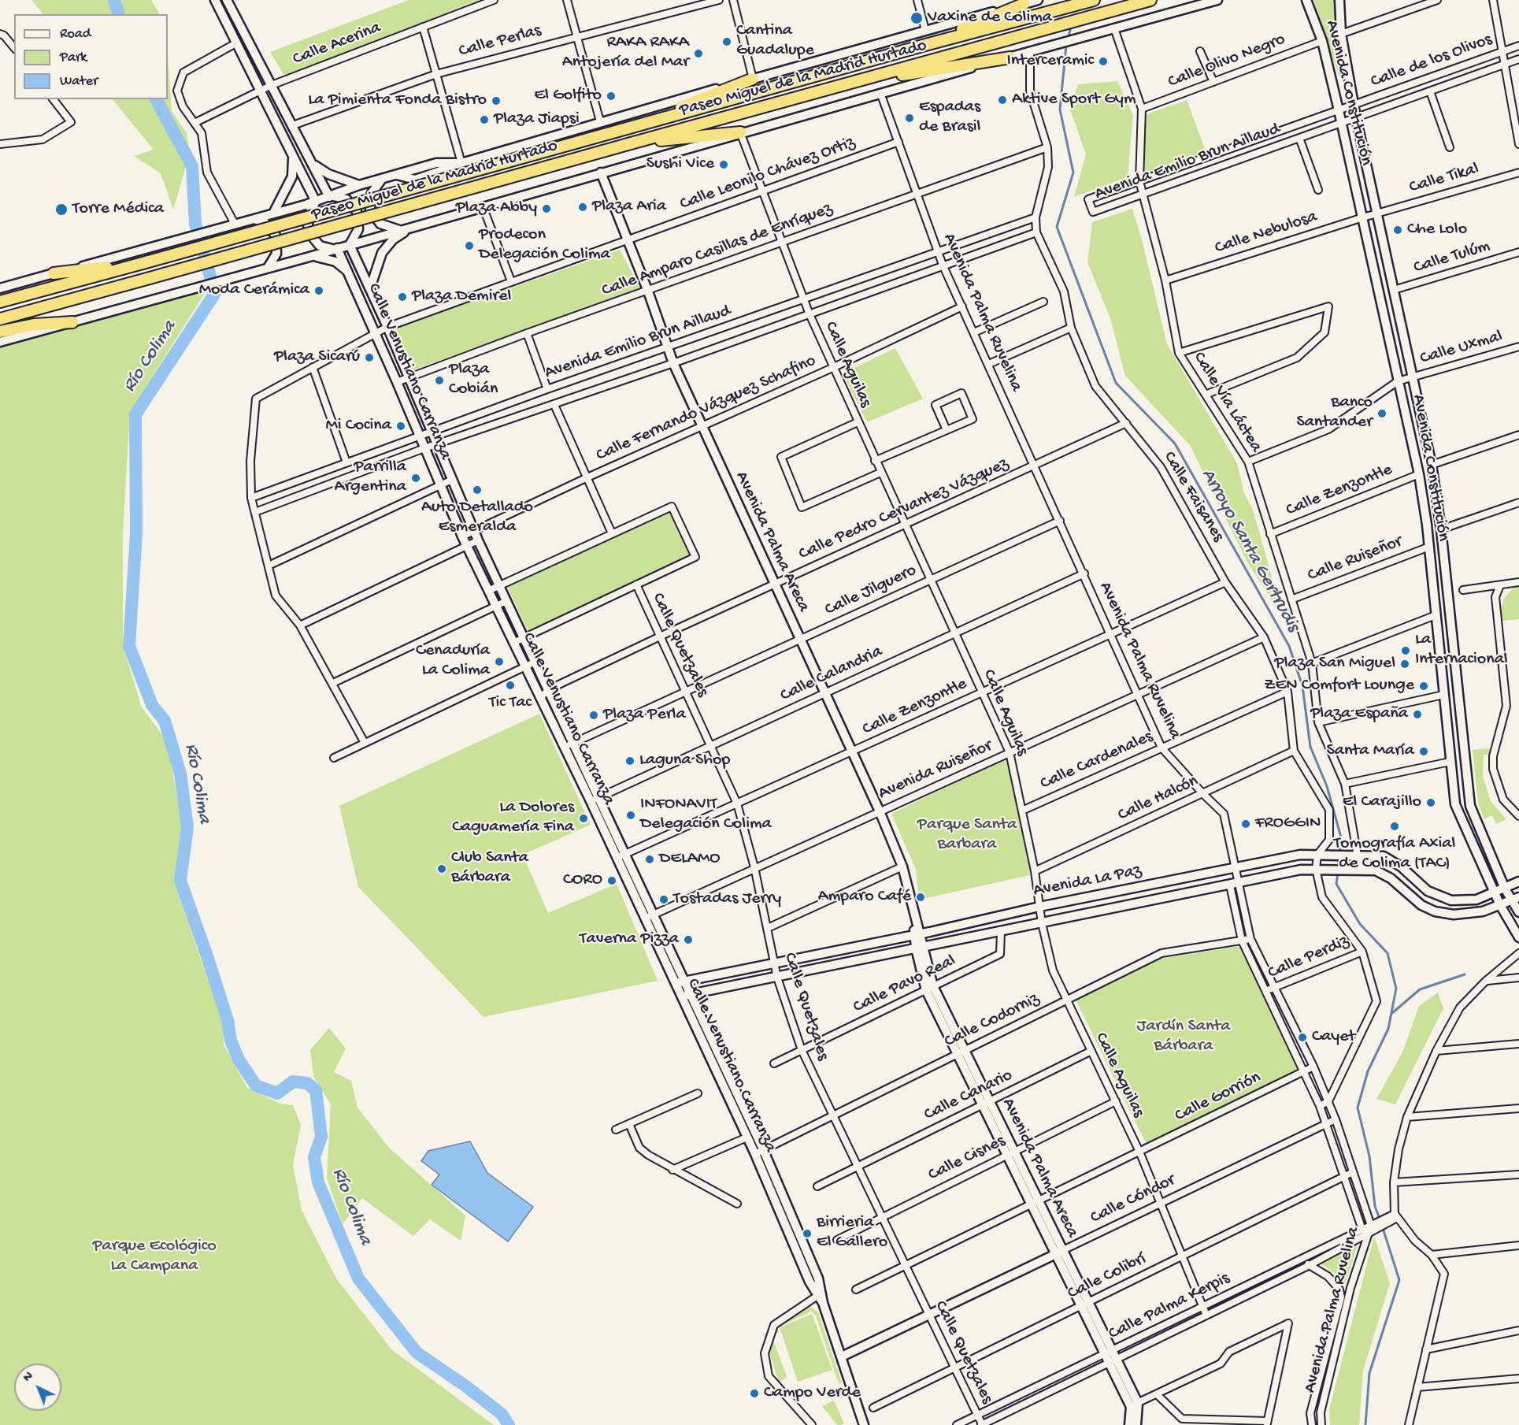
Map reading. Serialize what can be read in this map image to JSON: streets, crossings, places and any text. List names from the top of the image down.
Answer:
{
  "streets": {
    "highway": ["Paseo Miguel de la Madrid Hurtado"],
    "street": [
      "Calle Perlas",
      "Calle Acerina",
      "Calle Olivo Negro",
      "Calle de los Olivos",
      "Avenida Constitución",
      "Avenida Emilio Brun Aillaud",
      "Calle Leonilo Chávez Ortiz",
      "Calle Tikal",
      "Calle Nebulosa",
      "Calle Amparo Casillas de Enríquez",
      "Calle Tulúm",
      "Avenida Palma Ruvelina",
      "Calle Uxmal",
      "Calle Aguilas",
      "Calle Venustiano Carranza",
      "Calle Vía Láctea",
      "Calle Fernando Vázquez Schafino",
      "Calle Zenzontle",
      "Calle Faisanes",
      "Calle Pedro Cervantez Vázquez",
      "Avenida Palma Areca",
      "Calle Ruiseñor",
      "Calle Jilguero",
      "Calle Quetzales",
      "Calle Calandria",
      "Calle Cardenales",
      "Avenida Ruiseñor",
      "Calle Halcón",
      "Avenida La Paz",
      "Calle Perdiz",
      "Calle Pavo Real",
      "Calle Codorniz",
      "Calle Canario",
      "Calle Gorrión",
      "Calle Cisnes",
      "Calle Cóndor",
      "Calle Colibrí",
      "Calle Palma Kerpis"
    ]
  },
  "crossings": [
    ["Calle Olivo Negro", "Avenida Constitución"],
    ["Calle Olivo Negro", "Calle Vía Láctea"],
    ["Calle de los Olivos", "Avenida Constitución"],
    ["Calle de los Olivos", "Avenida Emilio Brun Aillaud"],
    ["Avenida Constitución", "Avenida Emilio Brun Aillaud"],
    ["Avenida Constitución", "Calle Tikal"],
    ["Avenida Constitución", "Calle Nebulosa"],
    ["Avenida Constitución", "Calle Tulúm"],
    ["Avenida Constitución", "Calle Uxmal"],
    ["Avenida Constitución", "Calle Zenzontle"],
    ["Avenida Constitución", "Calle Ruiseñor"],
    ["Avenida Constitución", "Avenida La Paz"],
    ["Avenida Emilio Brun Aillaud", "Calle Leonilo Chávez Ortiz"],
    ["Avenida Emilio Brun Aillaud", "Avenida Palma Ruvelina"],
    ["Avenida Emilio Brun Aillaud", "Calle Aguilas"],
    ["Avenida Emilio Brun Aillaud", "Calle Venustiano Carranza"],
    ["Avenida Emilio Brun Aillaud", "Calle Vía Láctea"],
    ["Avenida Emilio Brun Aillaud", "Calle Faisanes"],
    ["Avenida Emilio Brun Aillaud", "Avenida Palma Areca"],
    ["Calle Leonilo Chávez Ortiz", "Avenida Palma Ruvelina"],
    ["Calle Leonilo Chávez Ortiz", "Calle Aguilas"],
    ["Calle Leonilo Chávez Ortiz", "Calle Venustiano Carranza"],
    ["Calle Leonilo Chávez Ortiz", "Avenida Palma Areca"],
    ["Calle Tikal", "Calle Nebulosa"],
    ["Calle Nebulosa", "Calle Vía Láctea"],
    ["Calle Amparo Casillas de Enríquez", "Avenida Palma Ruvelina"],
    ["Calle Amparo Casillas de Enríquez", "Calle Aguilas"],
    ["Calle Amparo Casillas de Enríquez", "Calle Venustiano Carranza"],
    ["Calle Amparo Casillas de Enríquez", "Calle Faisanes"],
    ["Calle Amparo Casillas de Enríquez", "Avenida Palma Areca"],
    ["Avenida Palma Ruvelina", "Calle Fernando Vázquez Schafino"],
    ["Avenida Palma Ruvelina", "Calle Zenzontle"],
    ["Avenida Palma Ruvelina", "Calle Faisanes"],
    ["Avenida Palma Ruvelina", "Calle Pedro Cervantez Vázquez"],
    ["Avenida Palma Ruvelina", "Calle Jilguero"],
    ["Avenida Palma Ruvelina", "Calle Calandria"],
    ["Avenida Palma Ruvelina", "Calle Cardenales"],
    ["Avenida Palma Ruvelina", "Avenida Ruiseñor"],
    ["Avenida Palma Ruvelina", "Calle Halcón"],
    ["Avenida Palma Ruvelina", "Avenida La Paz"],
    ["Avenida Palma Ruvelina", "Calle Perdiz"],
    ["Avenida Palma Ruvelina", "Calle Codorniz"],
    ["Avenida Palma Ruvelina", "Calle Gorrión"],
    ["Avenida Palma Ruvelina", "Calle Cóndor"],
    ["Avenida Palma Ruvelina", "Calle Colibrí"],
    ["Avenida Palma Ruvelina", "Calle Palma Kerpis"],
    ["Calle Uxmal", "Calle Vía Láctea"],
    ["Calle Aguilas", "Calle Fernando Vázquez Schafino"],
    ["Calle Aguilas", "Calle Zenzontle"],
    ["Calle Aguilas", "Calle Pedro Cervantez Vázquez"],
    ["Calle Aguilas", "Calle Jilguero"],
    ["Calle Aguilas", "Calle Calandria"],
    ["Calle Aguilas", "Calle Cardenales"],
    ["Calle Aguilas", "Avenida Ruiseñor"],
    ["Calle Aguilas", "Calle Halcón"],
    ["Calle Aguilas", "Avenida La Paz"],
    ["Calle Aguilas", "Calle Codorniz"],
    ["Calle Aguilas", "Calle Canario"],
    ["Calle Aguilas", "Calle Gorrión"],
    ["Calle Aguilas", "Calle Cisnes"],
    ["Calle Aguilas", "Calle Cóndor"],
    ["Calle Aguilas", "Calle Colibrí"],
    ["Calle Aguilas", "Calle Palma Kerpis"],
    ["Calle Venustiano Carranza", "Calle Fernando Vázquez Schafino"],
    ["Calle Venustiano Carranza", "Calle Zenzontle"],
    ["Calle Venustiano Carranza", "Calle Pedro Cervantez Vázquez"],
    ["Calle Venustiano Carranza", "Calle Jilguero"],
    ["Calle Venustiano Carranza", "Calle Calandria"],
    ["Calle Venustiano Carranza", "Avenida Ruiseñor"],
    ["Calle Venustiano Carranza", "Avenida La Paz"],
    ["Calle Venustiano Carranza", "Calle Codorniz"],
    ["Calle Venustiano Carranza", "Calle Cóndor"],
    ["Calle Vía Láctea", "Calle Zenzontle"],
    ["Calle Vía Láctea", "Calle Ruiseñor"],
    ["Calle Vía Láctea", "Avenida La Paz"],
    ["Calle Fernando Vázquez Schafino", "Avenida Palma Areca"],
    ["Calle Zenzontle", "Calle Faisanes"],
    ["Calle Zenzontle", "Avenida Palma Areca"],
    ["Calle Zenzontle", "Calle Quetzales"],
    ["Calle Faisanes", "Calle Pedro Cervantez Vázquez"],
    ["Calle Faisanes", "Calle Cardenales"],
    ["Calle Faisanes", "Avenida Ruiseñor"],
    ["Calle Faisanes", "Calle Halcón"],
    ["Calle Faisanes", "Avenida La Paz"],
    ["Calle Faisanes", "Calle Perdiz"],
    ["Calle Pedro Cervantez Vázquez", "Avenida Palma Areca"],
    ["Calle Pedro Cervantez Vázquez", "Calle Quetzales"],
    ["Avenida Palma Areca", "Calle Jilguero"],
    ["Avenida Palma Areca", "Calle Calandria"],
    ["Avenida Palma Areca", "Avenida Ruiseñor"],
    ["Avenida Palma Areca", "Avenida La Paz"],
    ["Avenida Palma Areca", "Calle Pavo Real"],
    ["Avenida Palma Areca", "Calle Codorniz"],
    ["Avenida Palma Areca", "Calle Canario"],
    ["Avenida Palma Areca", "Calle Gorrión"],
    ["Avenida Palma Areca", "Calle Cisnes"],
    ["Avenida Palma Areca", "Calle Cóndor"],
    ["Avenida Palma Areca", "Calle Colibrí"],
    ["Avenida Palma Areca", "Calle Palma Kerpis"],
    ["Calle Jilguero", "Calle Quetzales"],
    ["Calle Quetzales", "Calle Calandria"],
    ["Calle Quetzales", "Avenida Ruiseñor"],
    ["Calle Quetzales", "Avenida La Paz"],
    ["Calle Quetzales", "Calle Pavo Real"],
    ["Calle Quetzales", "Calle Codorniz"],
    ["Calle Quetzales", "Calle Canario"],
    ["Calle Quetzales", "Calle Gorrión"],
    ["Calle Quetzales", "Calle Cisnes"],
    ["Calle Quetzales", "Calle Cóndor"],
    ["Calle Quetzales", "Calle Colibrí"],
    ["Calle Quetzales", "Calle Palma Kerpis"],
    ["Avenida La Paz", "Calle Pavo Real"]
  ],
  "water": ["Río Colima", "Arroyo Santa Gertrudis"],
  "parks": ["Parque Santa Barbara", "Jardín Santa Bárbara", "Parque Ecológico La Campana"],
  "places": [
    "Vaxine de Colima",
    "Cantina Guadalupe",
    "RAKA RAKA Antojería del Mar",
    "Interceramic",
    "El Golfito",
    "Aktive Sport Gym",
    "La Pimienta Fonda Bistro",
    "Espadas de Brasil",
    "Plaza Jiapsi",
    "Sushi Vice",
    "Plaza Aria",
    "Plaza Abby",
    "Torre Médica",
    "Che Lolo",
    "Prodecon Delegación Colima",
    "Moda Cerámica",
    "Plaza Demirel",
    "Plaza Sicarú",
    "Plaza Cobián",
    "Banco Santander",
    "Mi Cocina",
    "Parrilla Argentina",
    "Auto Detallado Esmeralda",
    "La Internacional",
    "Cenaduría La Colima",
    "Plaza San Miguel",
    "Tic Tac",
    "ZEN Comfort Lounge",
    "Plaza España",
    "Plaza Perla",
    "Santa María",
    "Laguna Shop",
    "El Carajillo",
    "INFONAVIT Delegación Colima",
    "La Dolores Caguamería Fina",
    "FROGGIN",
    "Tomografía Axial de Colima (TAC)",
    "DELAMO",
    "Club Santa Bárbara",
    "CORO",
    "Amparo Café",
    "Tostadas Jerry",
    "Taverna Pizza",
    "Cayet",
    "Birrieria El Gallero",
    "Campo Verde"
  ],
  "legend": ["Road", "Park", "Water"],
  "north": "top left"
}
